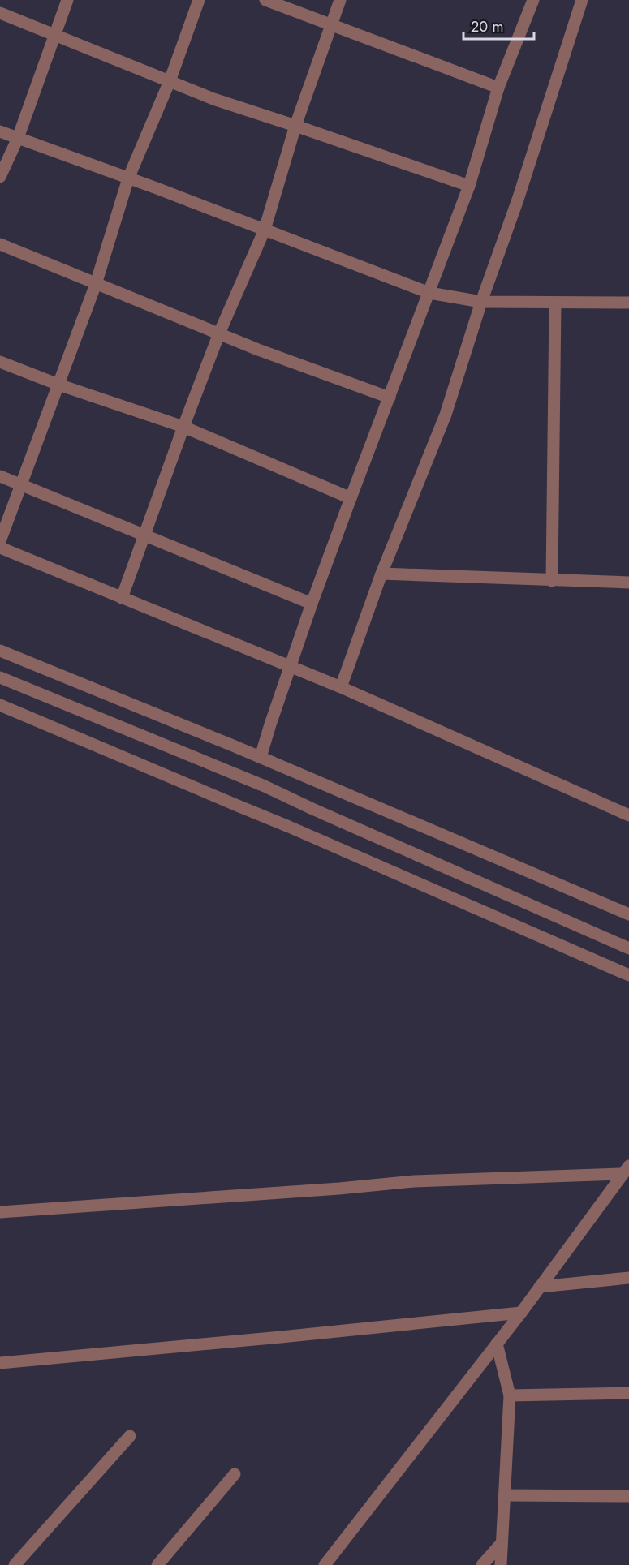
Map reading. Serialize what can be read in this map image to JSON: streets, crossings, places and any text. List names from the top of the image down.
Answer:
{
  "scale_bar": "20 m"
}
